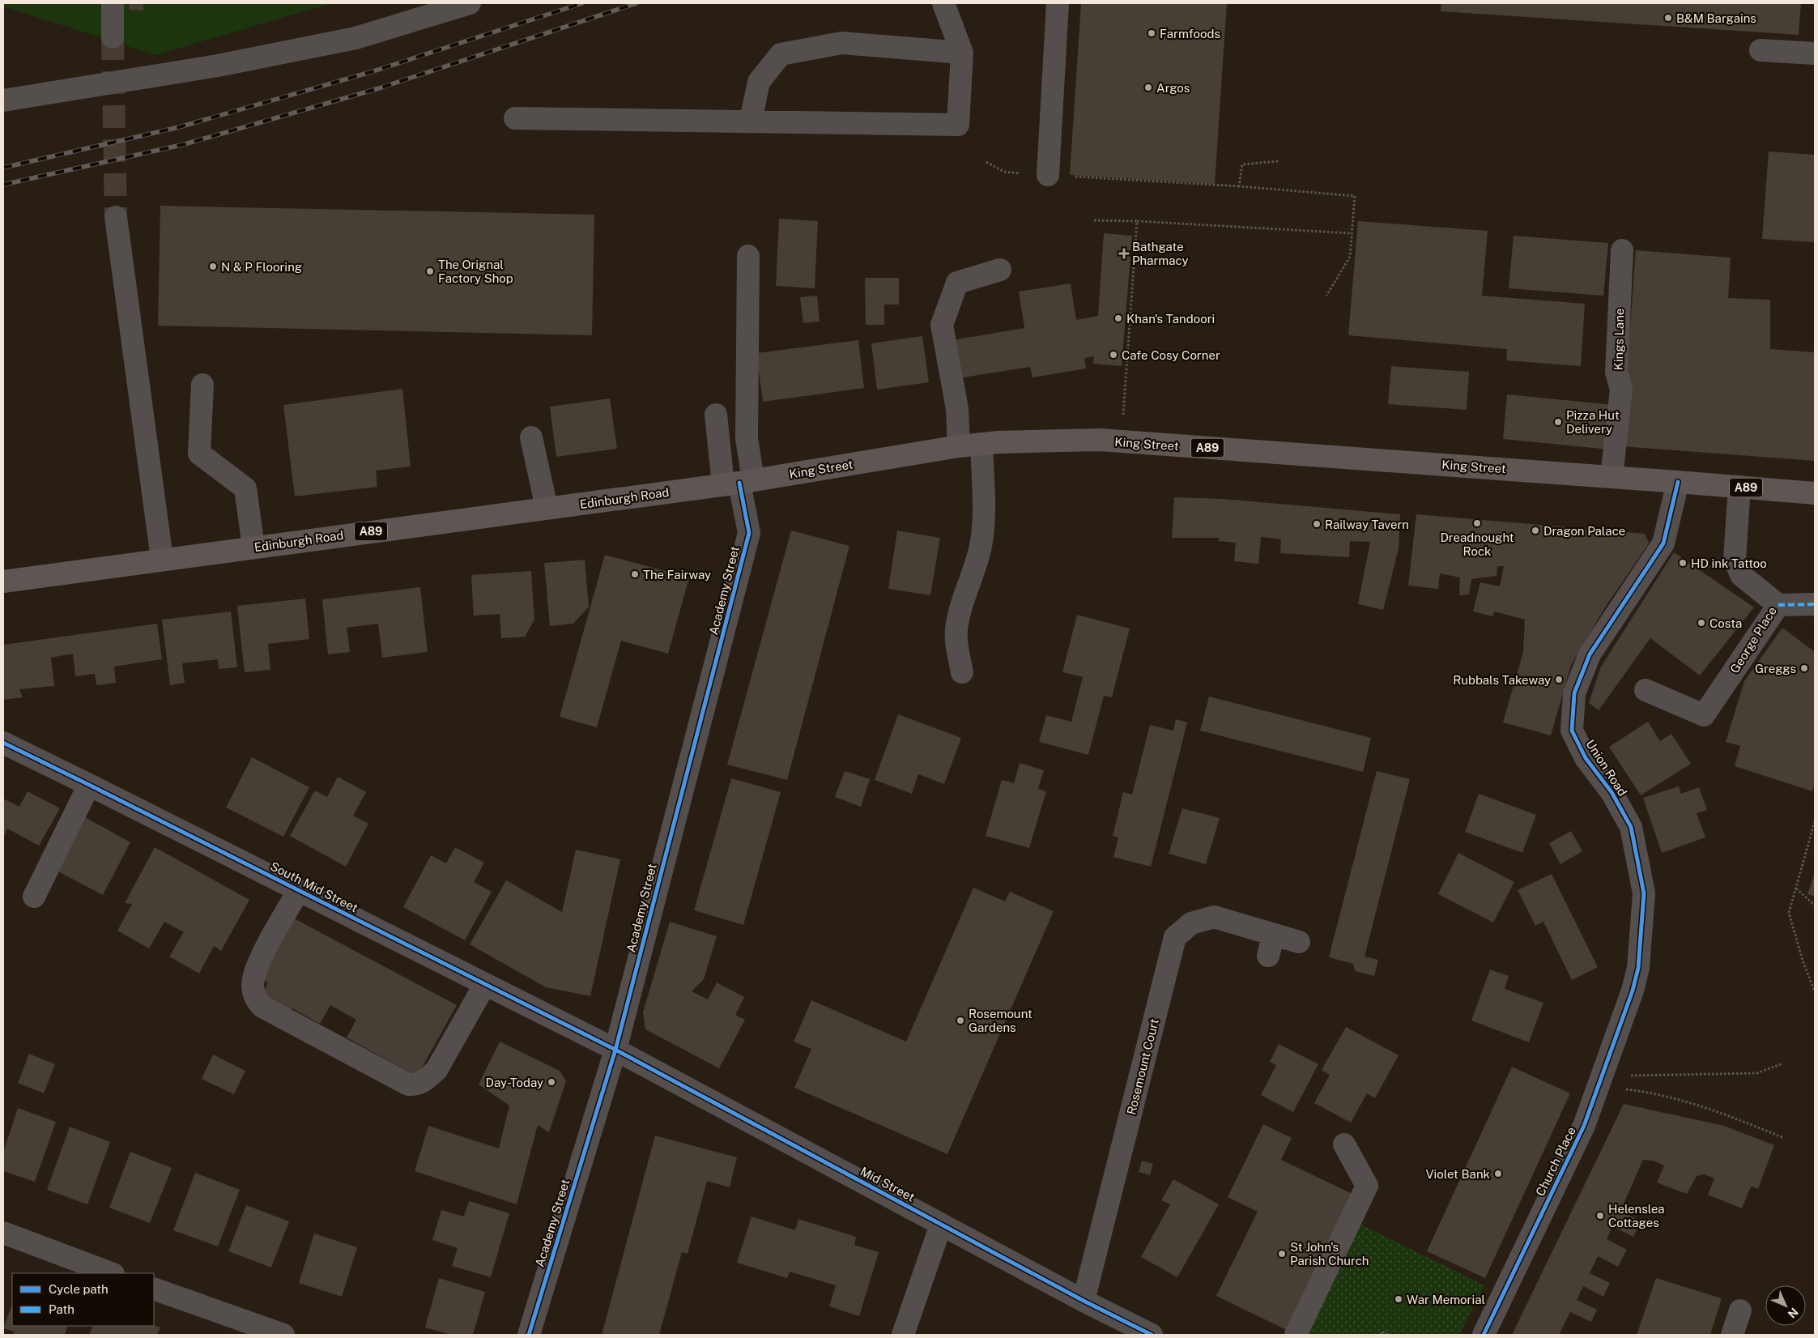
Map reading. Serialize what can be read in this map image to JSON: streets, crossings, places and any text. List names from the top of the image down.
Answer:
{
  "streets": {
    "main road": ["King Street", "A89", "Edinburgh Road"],
    "street": [
      "Kings Lane",
      "Academy Street",
      "George Place",
      "Union Road",
      "South Mid Street",
      "Rosemount Court",
      "Church Place",
      "Mid Street"
    ]
  },
  "crossings": [
    ["Kings Lane", "King Street"],
    ["King Street", "A89"],
    ["King Street", "Edinburgh Road"],
    ["King Street", "Academy Street"],
    ["King Street", "Union Road"],
    ["A89", "George Place"],
    ["A89", "Union Road"],
    ["Edinburgh Road", "Academy Street"],
    ["Academy Street", "South Mid Street"],
    ["Academy Street", "Mid Street"],
    ["Union Road", "Church Place"],
    ["South Mid Street", "Mid Street"],
    ["Rosemount Court", "Mid Street"]
  ],
  "places": {
    "other": [
      "B&M Bargains",
      "Farmfoods",
      "Argos",
      "N & P Flooring",
      "The Orignal Factory Shop",
      "Khan's Tandoori",
      "Cafe Cosy Corner",
      "Pizza Hut Delivery",
      "Dreadnought Rock",
      "Railway Tavern",
      "Dragon Palace",
      "HD ink Tattoo",
      "The Fairway",
      "Costa",
      "Greggs",
      "Rubbals Takeway",
      "Rosemount Gardens",
      "Day-Today",
      "Violet Bank",
      "Helenslea Cottages",
      "St John's Parish Church",
      "War Memorial"
    ],
    "health": ["Bathgate Pharmacy"]
  },
  "legend": ["Cycle path", "Path"],
  "north": "bottom right"
}
